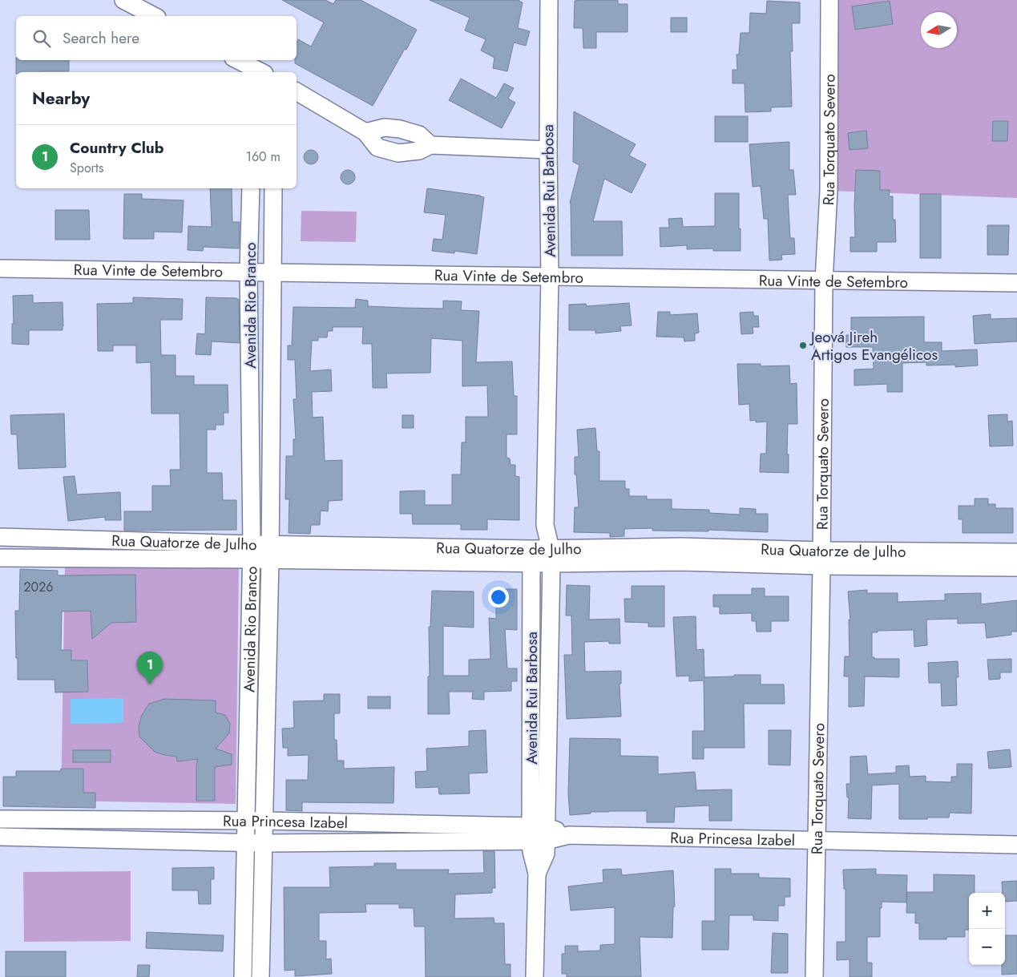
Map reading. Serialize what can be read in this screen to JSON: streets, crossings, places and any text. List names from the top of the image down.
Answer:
{
  "streets": {
    "street": [
      "Rua Torquato Severo",
      "Avenida Rui Barbosa",
      "Rua Vinte de Setembro",
      "Avenida Rio Branco",
      "Rua Quatorze de Julho",
      "Rua Princesa Izabel"
    ]
  },
  "crossings": [
    ["Rua Torquato Severo", "Rua Vinte de Setembro"],
    ["Rua Torquato Severo", "Rua Quatorze de Julho"],
    ["Rua Torquato Severo", "Rua Princesa Izabel"],
    ["Avenida Rui Barbosa", "Rua Vinte de Setembro"],
    ["Avenida Rui Barbosa", "Rua Quatorze de Julho"],
    ["Avenida Rui Barbosa", "Rua Princesa Izabel"],
    ["Rua Vinte de Setembro", "Avenida Rio Branco"],
    ["Avenida Rio Branco", "Rua Quatorze de Julho"],
    ["Avenida Rio Branco", "Rua Princesa Izabel"]
  ],
  "places": ["Jeová Jireh Artigos Evangélicos"],
  "house_numbers": ["2026"],
  "north": "left",
  "page": {
    "search": "Search here",
    "heading": "Nearby",
    "list": [
      {
        "mark": "1",
        "name": "Country Club",
        "note": "Sports",
        "value": "160 m"
      }
    ],
    "pins": "1",
    "map_buttons": ["+", "−"]
  }
}
